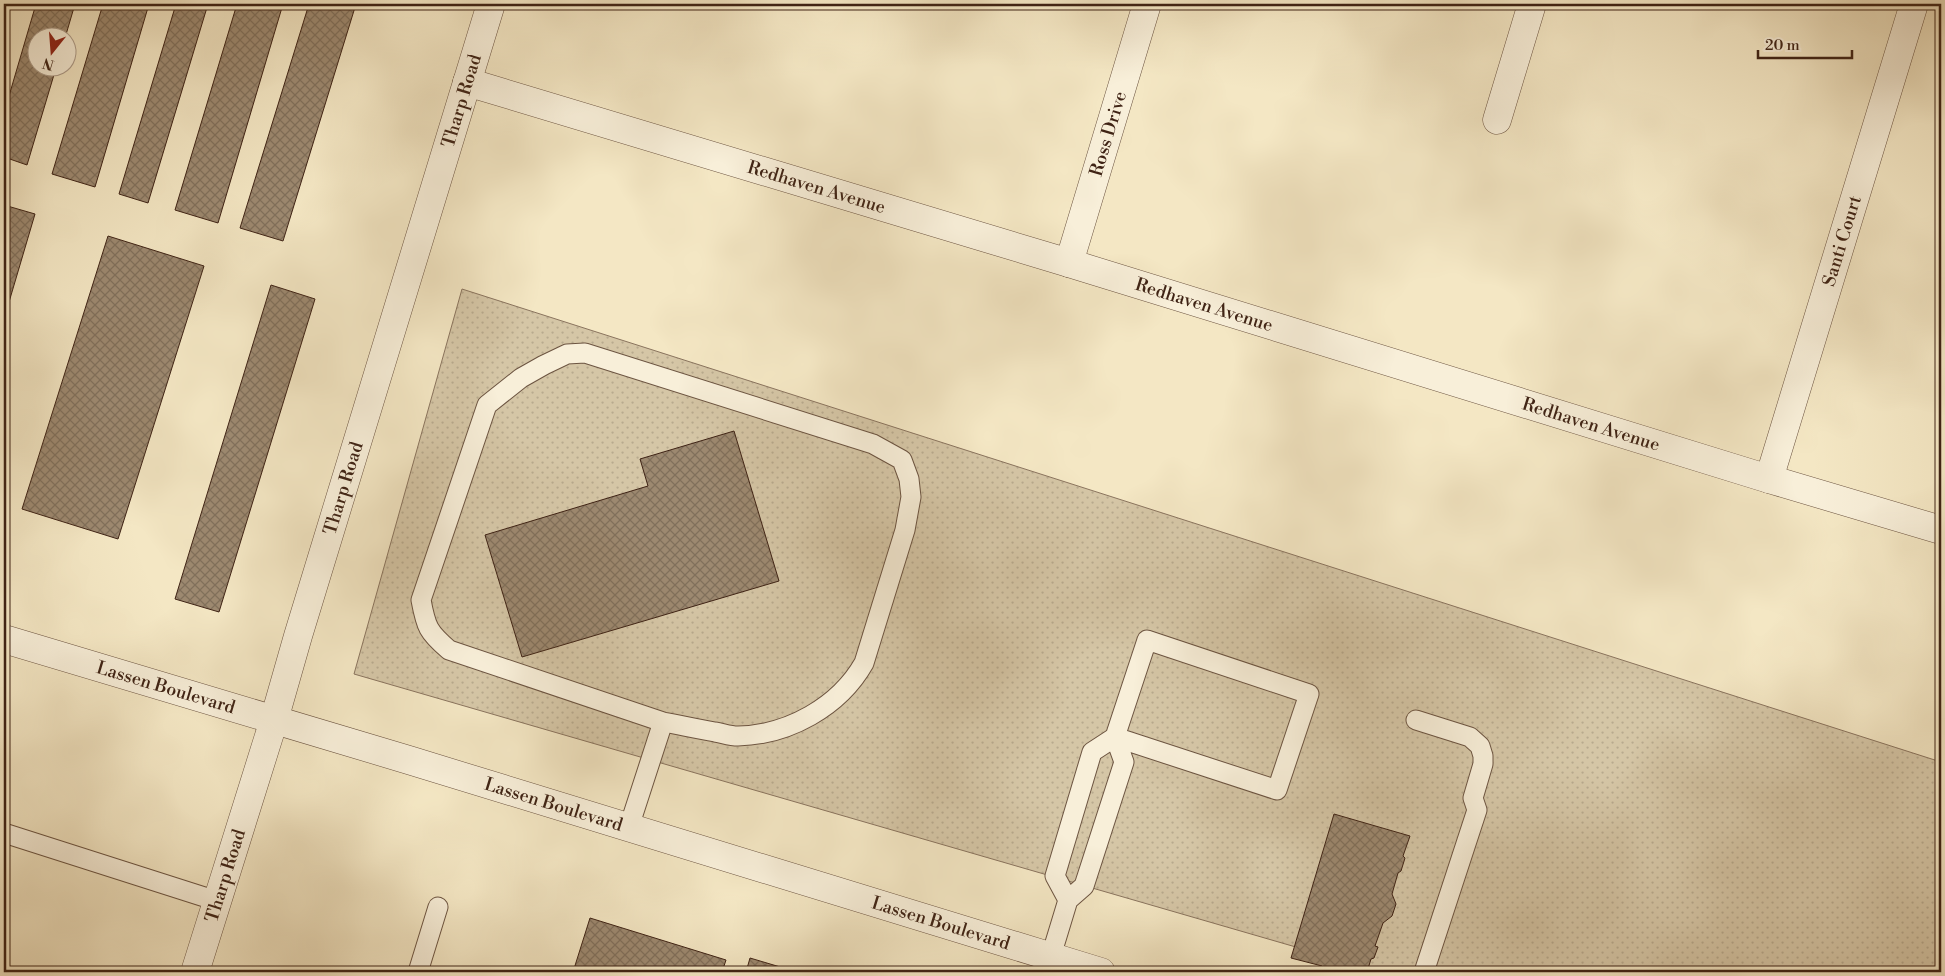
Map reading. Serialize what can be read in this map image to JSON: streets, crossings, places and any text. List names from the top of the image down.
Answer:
{
  "streets": {
    "street": [
      "Tharp Road",
      "Ross Drive",
      "Redhaven Avenue",
      "Santi Court",
      "Lassen Boulevard"
    ]
  },
  "crossings": [
    ["Tharp Road", "Redhaven Avenue"],
    ["Tharp Road", "Lassen Boulevard"],
    ["Ross Drive", "Redhaven Avenue"],
    ["Redhaven Avenue", "Santi Court"]
  ],
  "scale_bar": "20 m",
  "north": "bottom"
}
